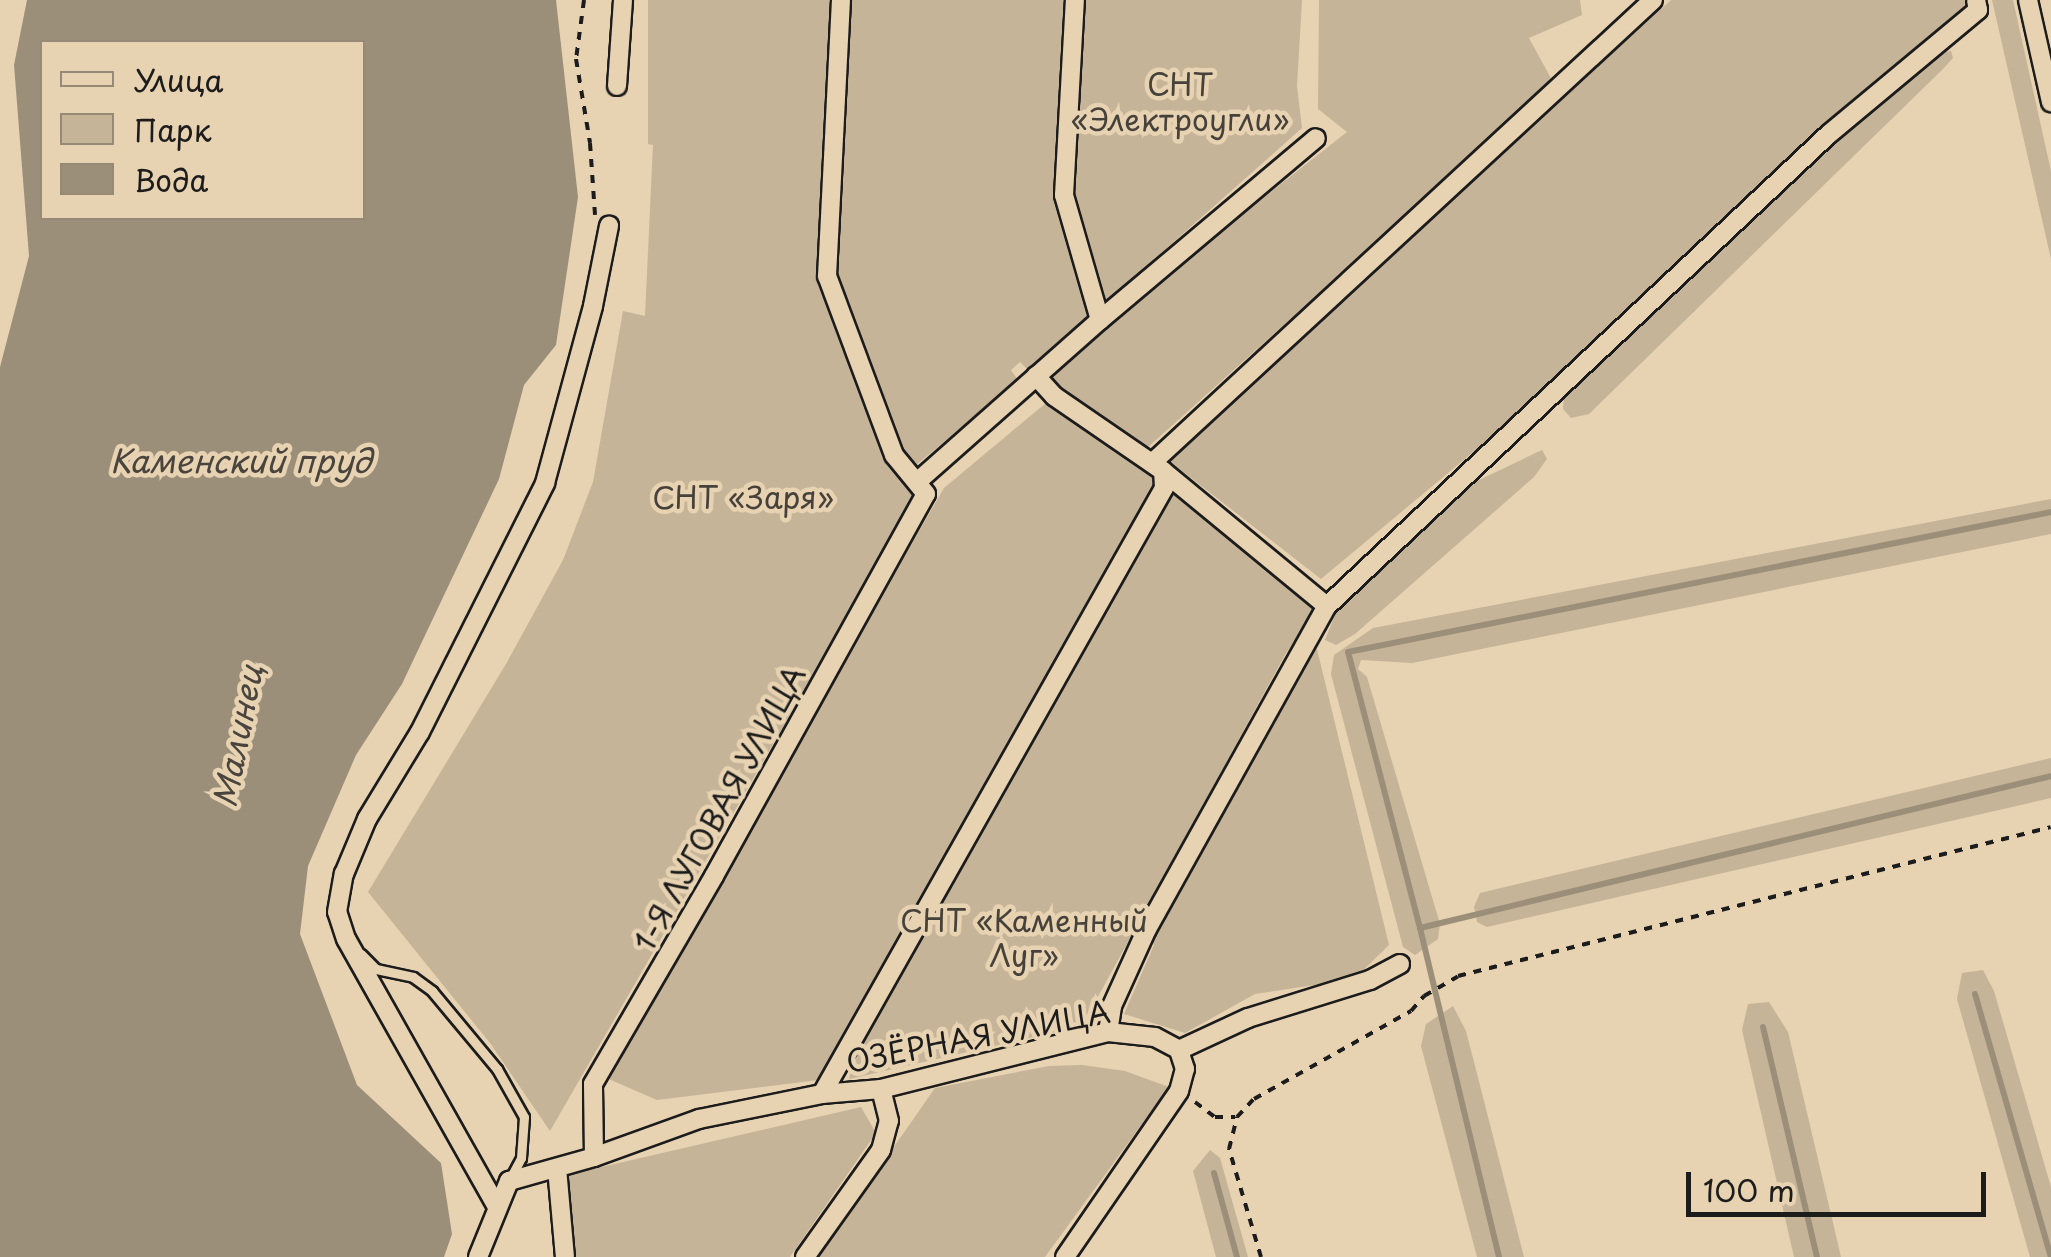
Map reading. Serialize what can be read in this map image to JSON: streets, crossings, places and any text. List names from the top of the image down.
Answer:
{
  "streets": {
    "street": ["1-Я ЛУГОВАЯ УЛИЦА", "ОЗЁРНАЯ УЛИЦА"]
  },
  "crossings": [
    ["1-Я ЛУГОВАЯ УЛИЦА", "ОЗЁРНАЯ УЛИЦА"]
  ],
  "water": ["Каменский пруд", "Малинец"],
  "parks": ["СНТ «Электроугли»", "СНТ «Заря»", "СНТ «Каменный Луг»"],
  "legend": ["Улица", "Парк", "Вода"],
  "scale_bar": "100 m"
}
